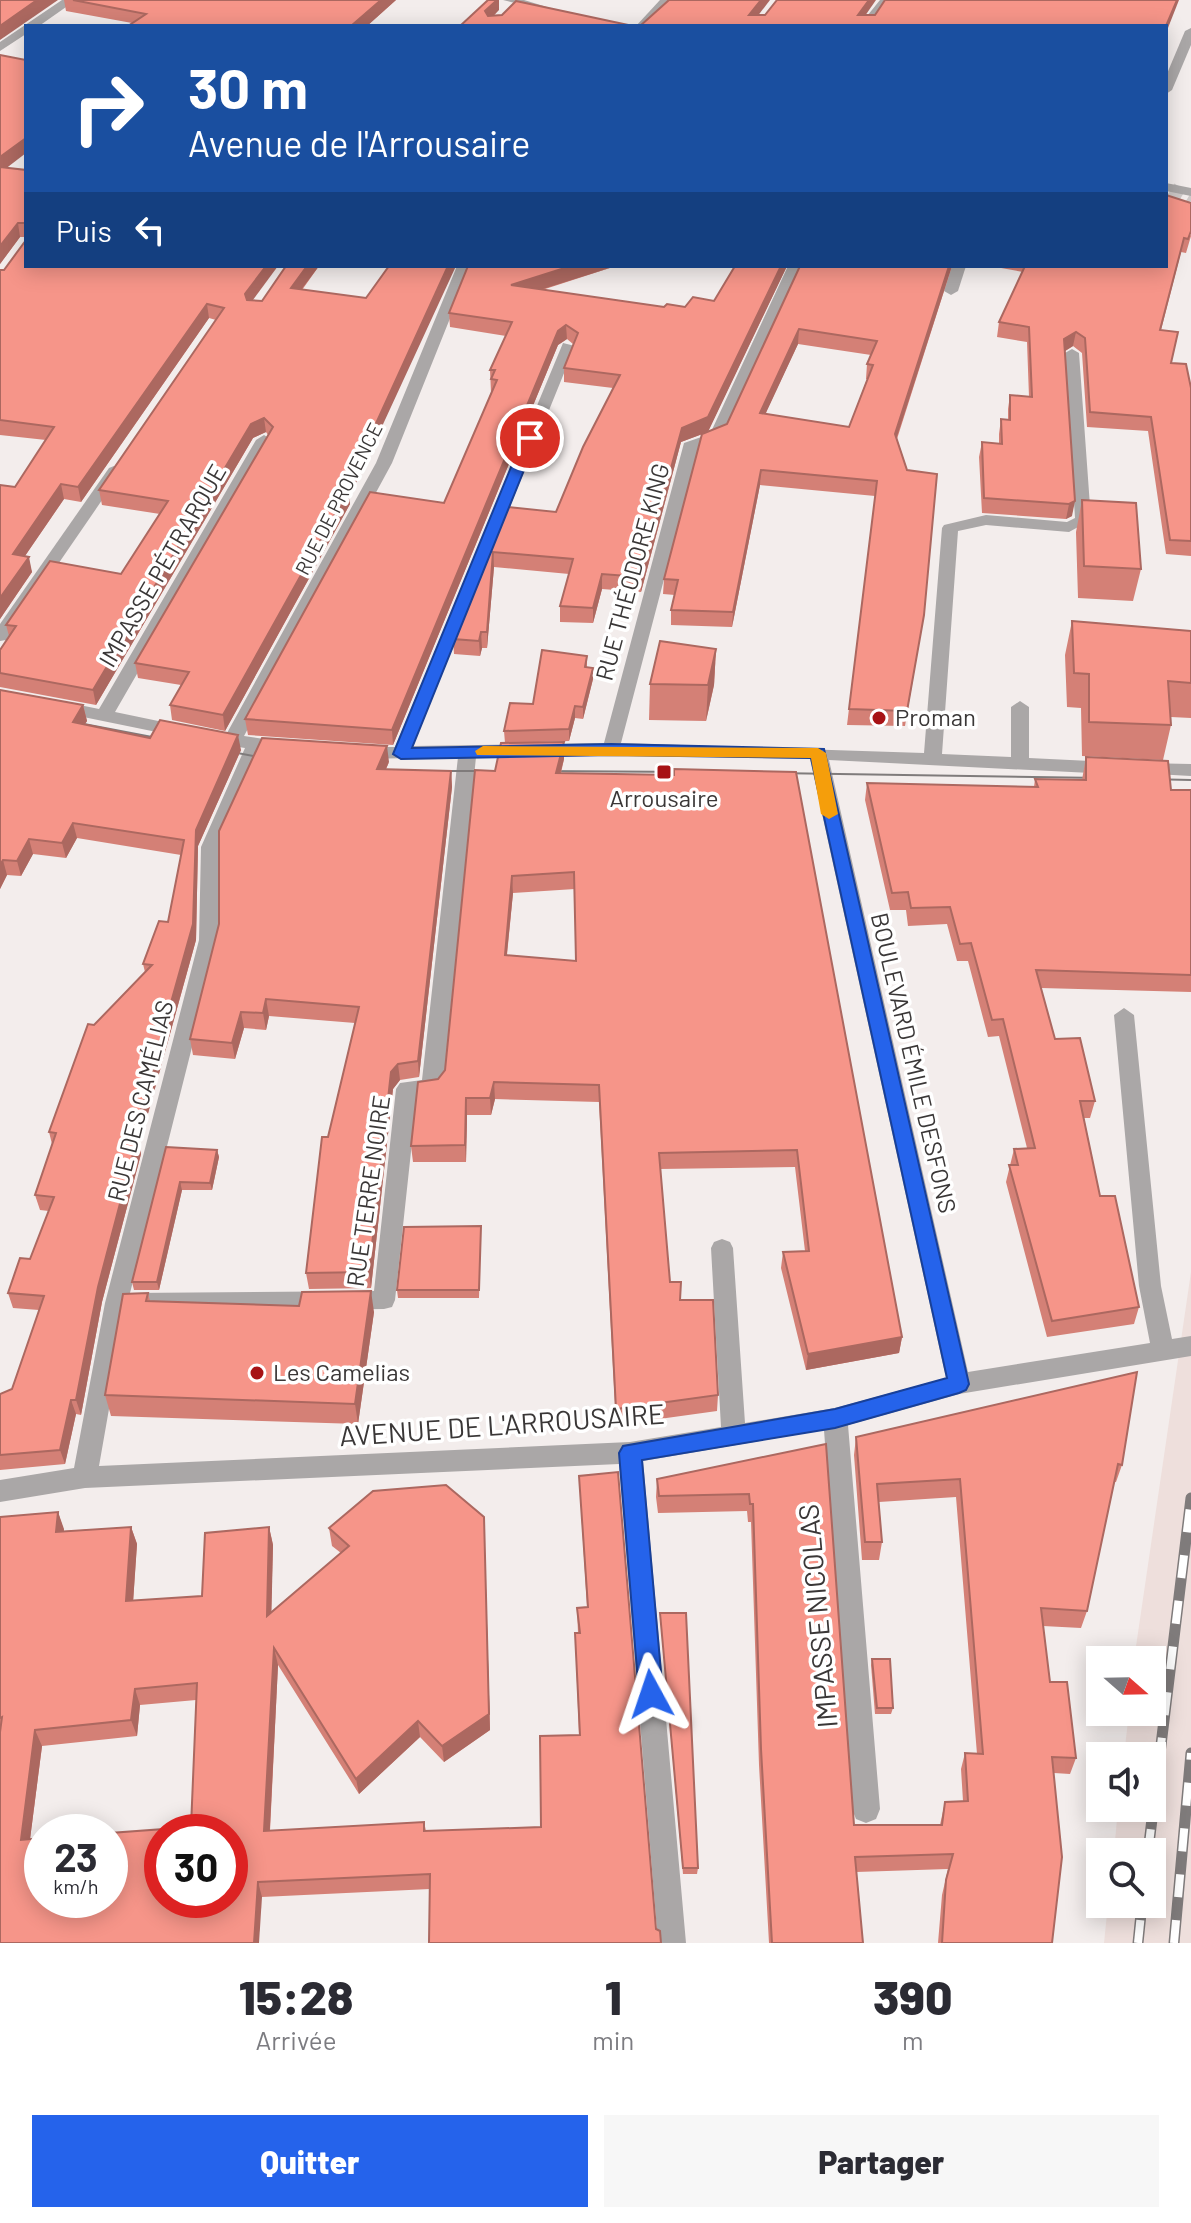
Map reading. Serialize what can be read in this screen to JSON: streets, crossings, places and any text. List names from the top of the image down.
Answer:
{
  "streets": {
    "street": [
      "RUE DE PROVENCE",
      "IMPASSE PÉTRARQUE",
      "RUE THÉODORE KING",
      "BOULEVARD ÉMILE DESFONS",
      "RUE DES CAMÉLIAS",
      "RUE TERRE NOIRE",
      "AVENUE DE L'ARROUSAIRE",
      "IMPASSE NICOLAS"
    ]
  },
  "crossings": [
    ["BOULEVARD ÉMILE DESFONS", "AVENUE DE L'ARROUSAIRE"],
    ["RUE DES CAMÉLIAS", "RUE TERRE NOIRE"],
    ["RUE DES CAMÉLIAS", "AVENUE DE L'ARROUSAIRE"],
    ["AVENUE DE L'ARROUSAIRE", "IMPASSE NICOLAS"]
  ],
  "places": {
    "other": ["Proman", "Les Camelias"],
    "transit": ["Arrousaire"]
  },
  "north": "right",
  "page": {
    "turn": ["30 m", "Avenue de l'Arrousaire"],
    "then": "Puis",
    "speed": "23 km/h",
    "limit": "30",
    "eta": [
      "15:28",
      "Arrivée",
      "1",
      "min",
      "390",
      "m"
    ],
    "buttons": ["Quitter", "Partager"]
  }
}
